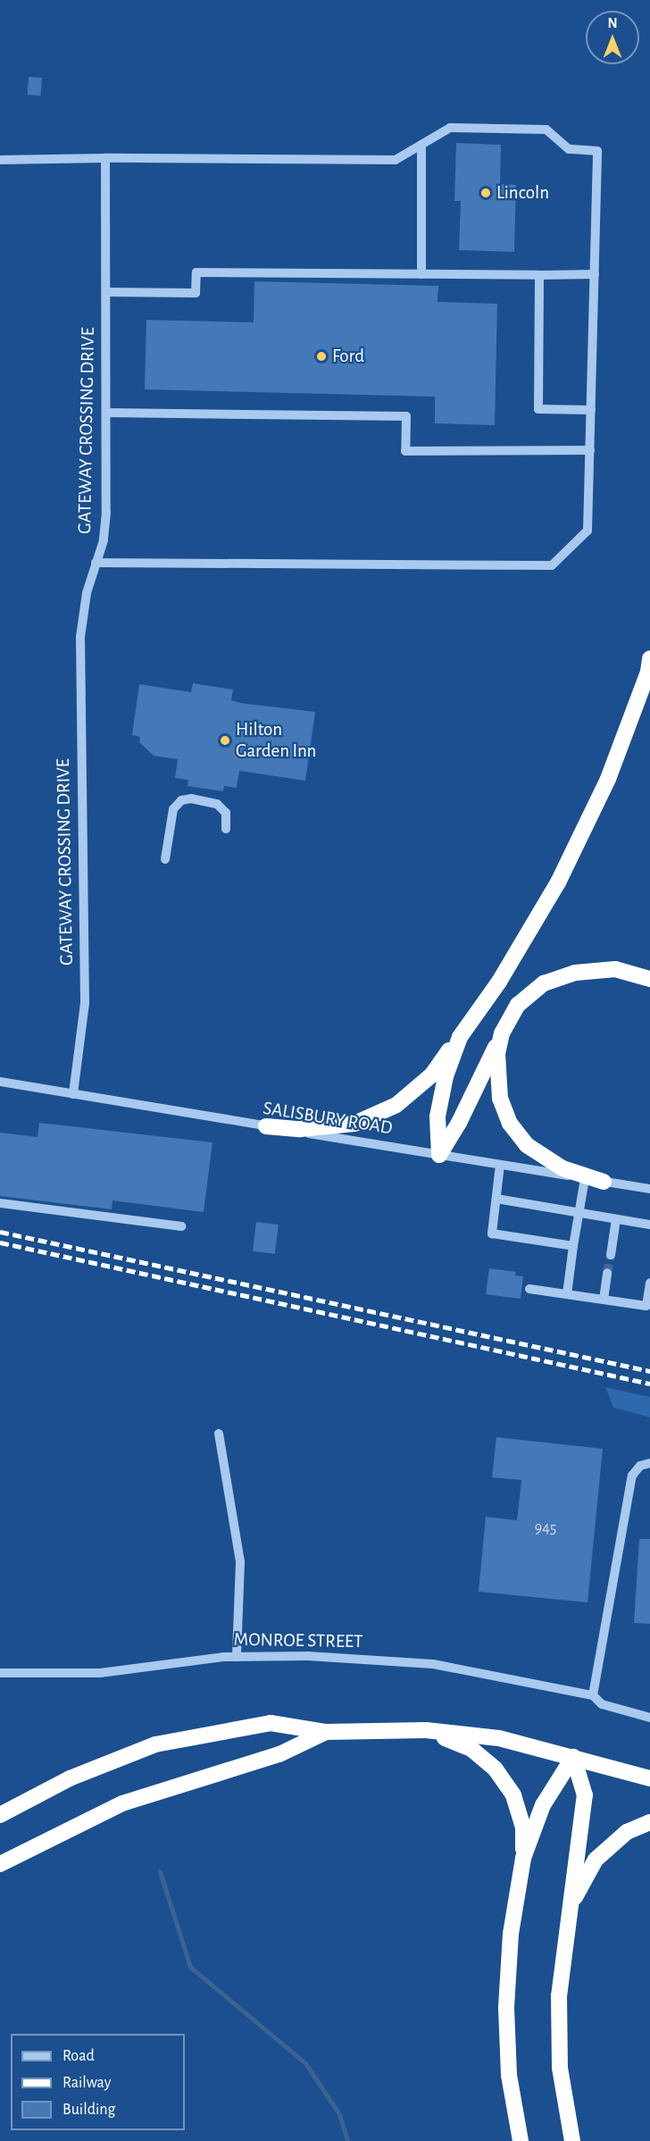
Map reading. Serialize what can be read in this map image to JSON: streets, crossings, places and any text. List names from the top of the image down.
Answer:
{
  "streets": {
    "street": ["GATEWAY CROSSING DRIVE", "SALISBURY ROAD", "MONROE STREET"]
  },
  "crossings": [
    ["GATEWAY CROSSING DRIVE", "SALISBURY ROAD"]
  ],
  "places": ["Lincoln", "Ford", "Hilton Garden Inn"],
  "house_numbers": ["945"],
  "legend": ["Road", "Railway", "Building"],
  "north": "top"
}
